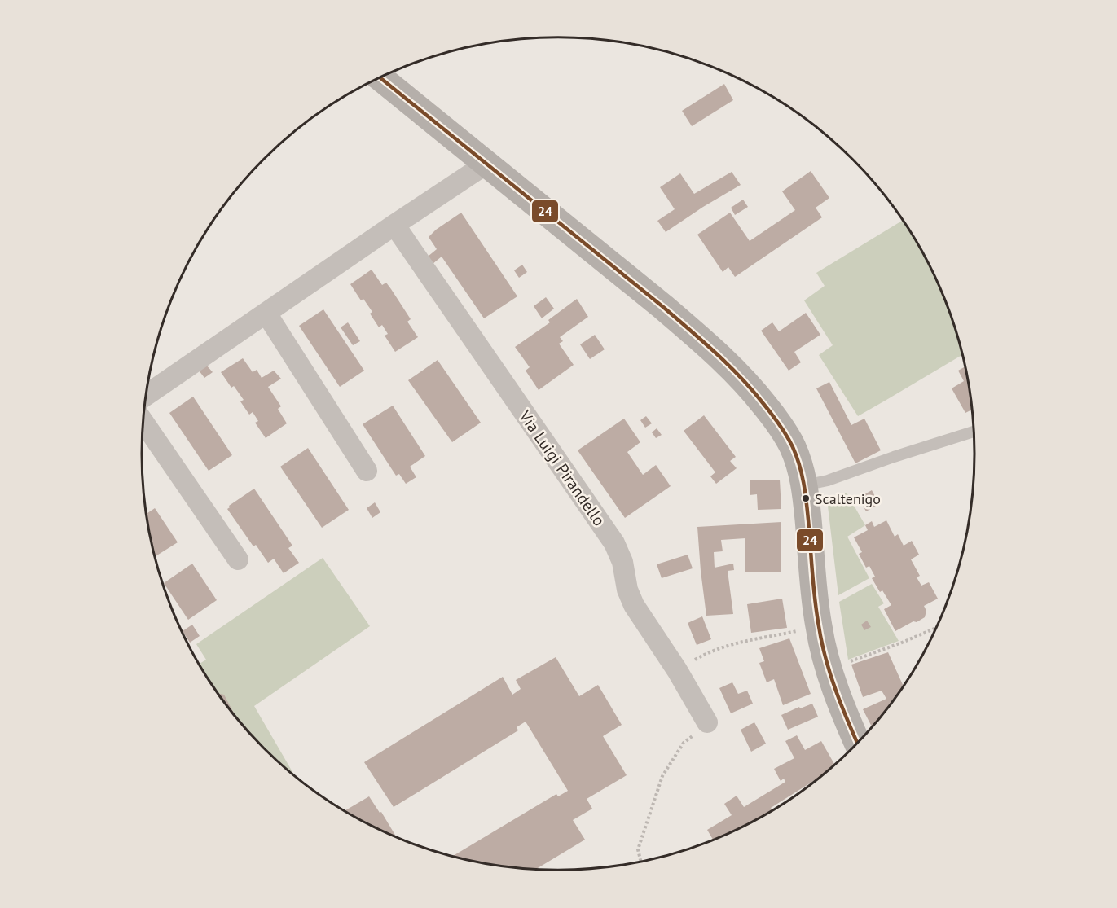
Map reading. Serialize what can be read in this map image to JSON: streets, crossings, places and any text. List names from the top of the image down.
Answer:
{
  "streets": {
    "street": ["Via Luigi Pirandello"]
  },
  "places": ["Scaltenigo"],
  "lines": ["transit line 24"]
}
